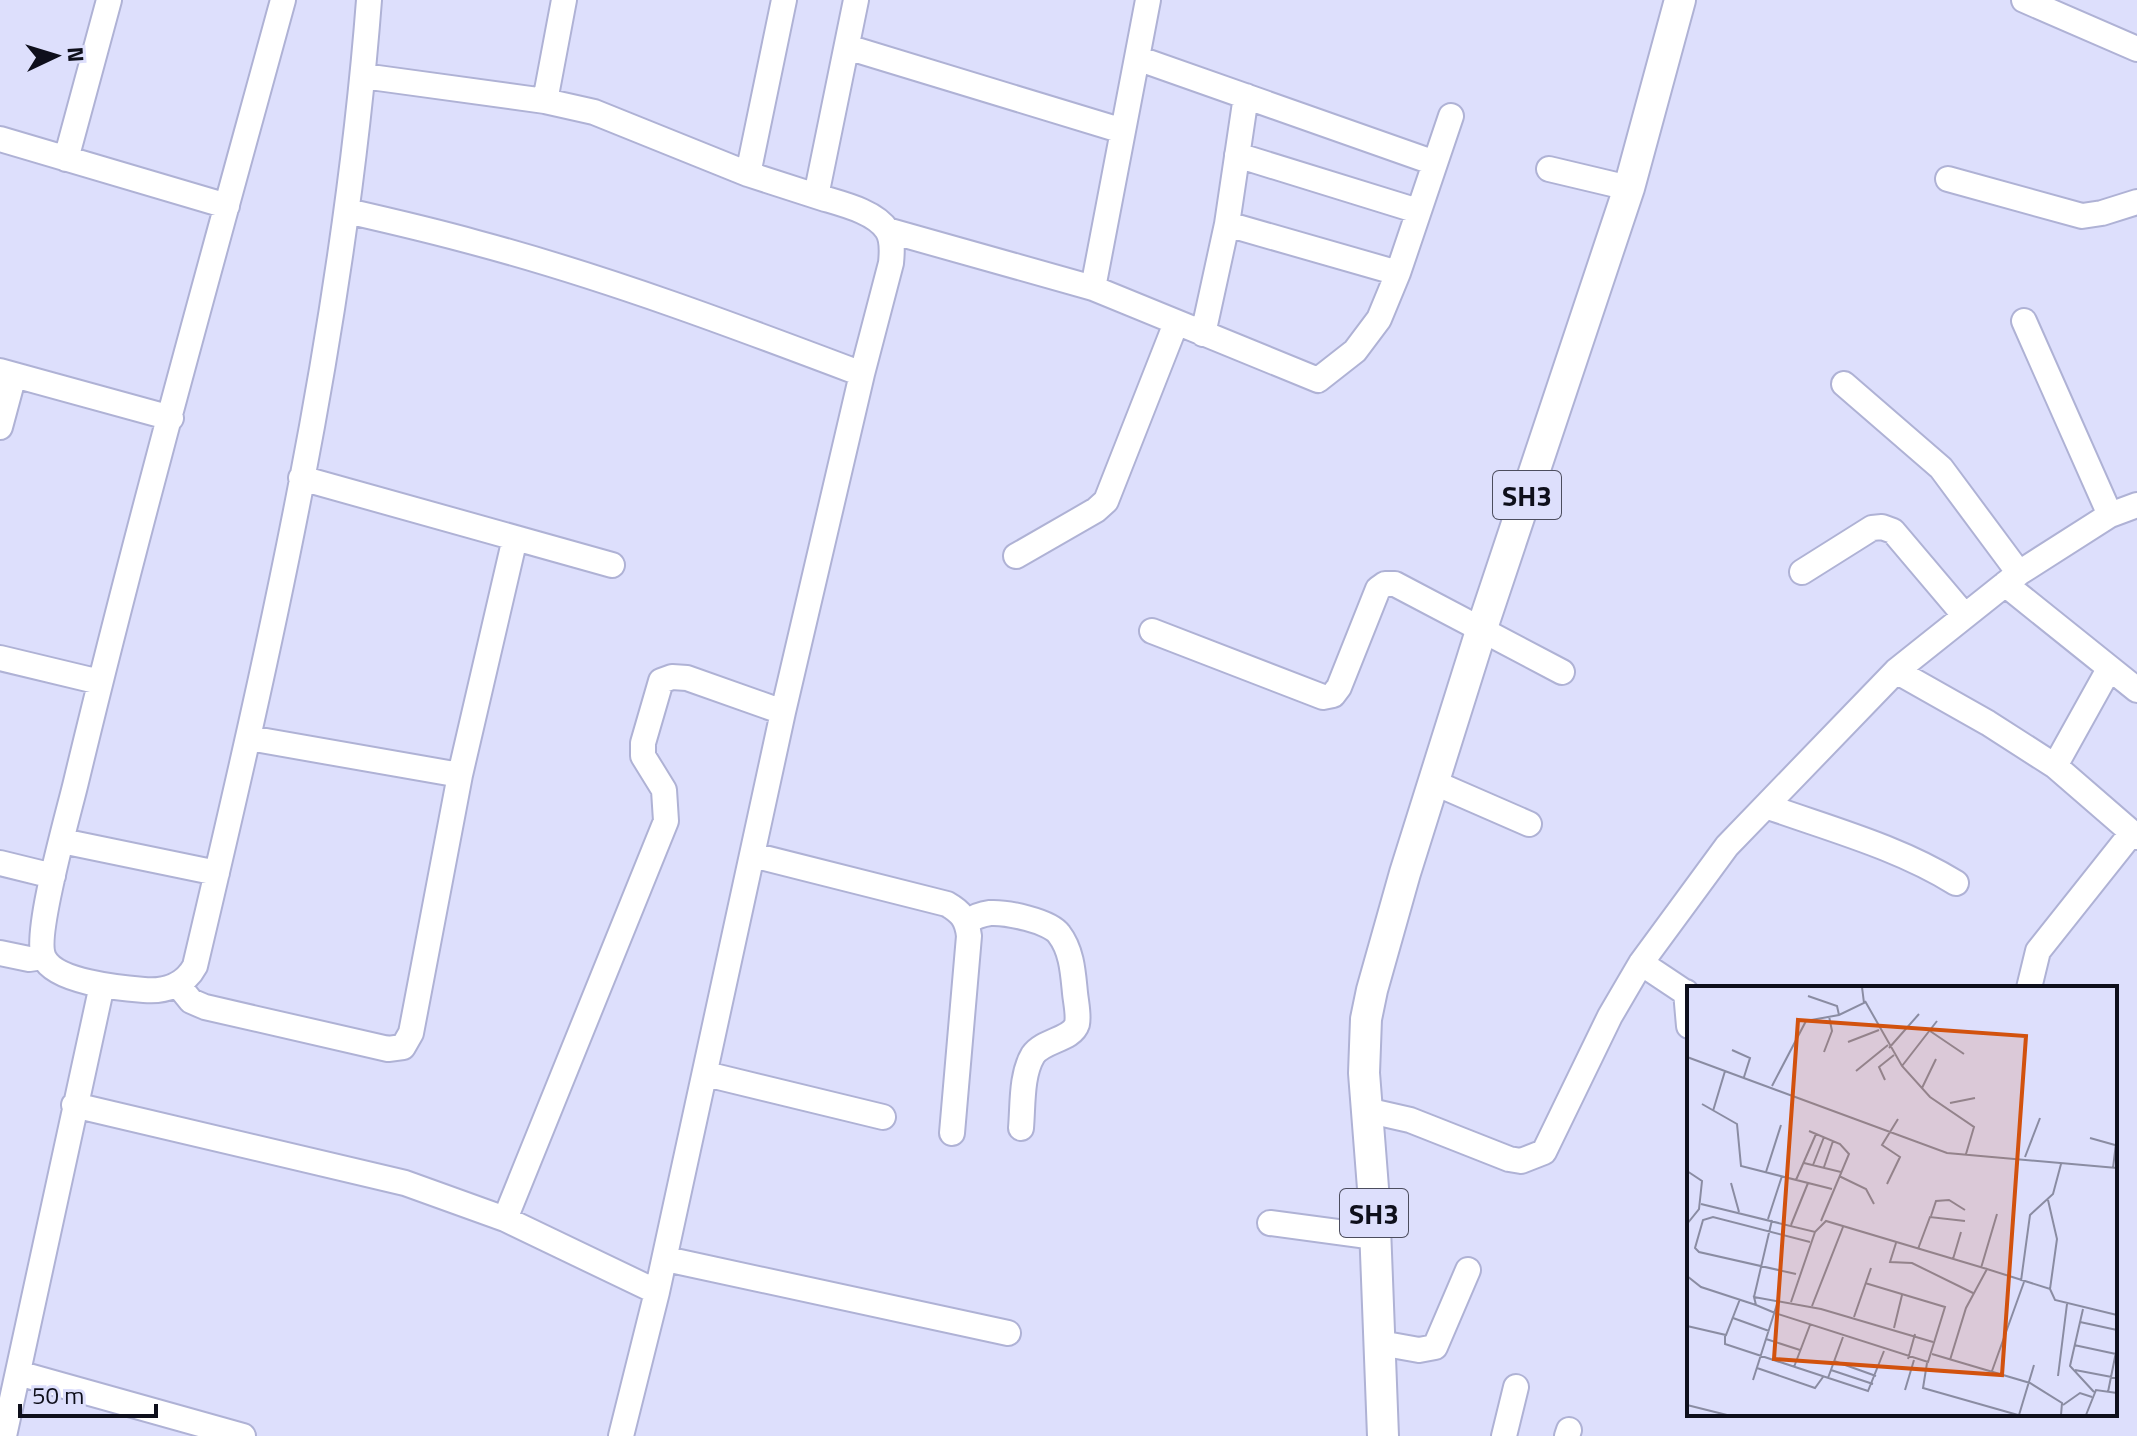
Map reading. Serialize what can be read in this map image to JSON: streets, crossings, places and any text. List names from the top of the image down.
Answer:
{
  "streets": {
    "main road": ["SH3"]
  },
  "scale_bar": "50 m",
  "north": "right"
}
